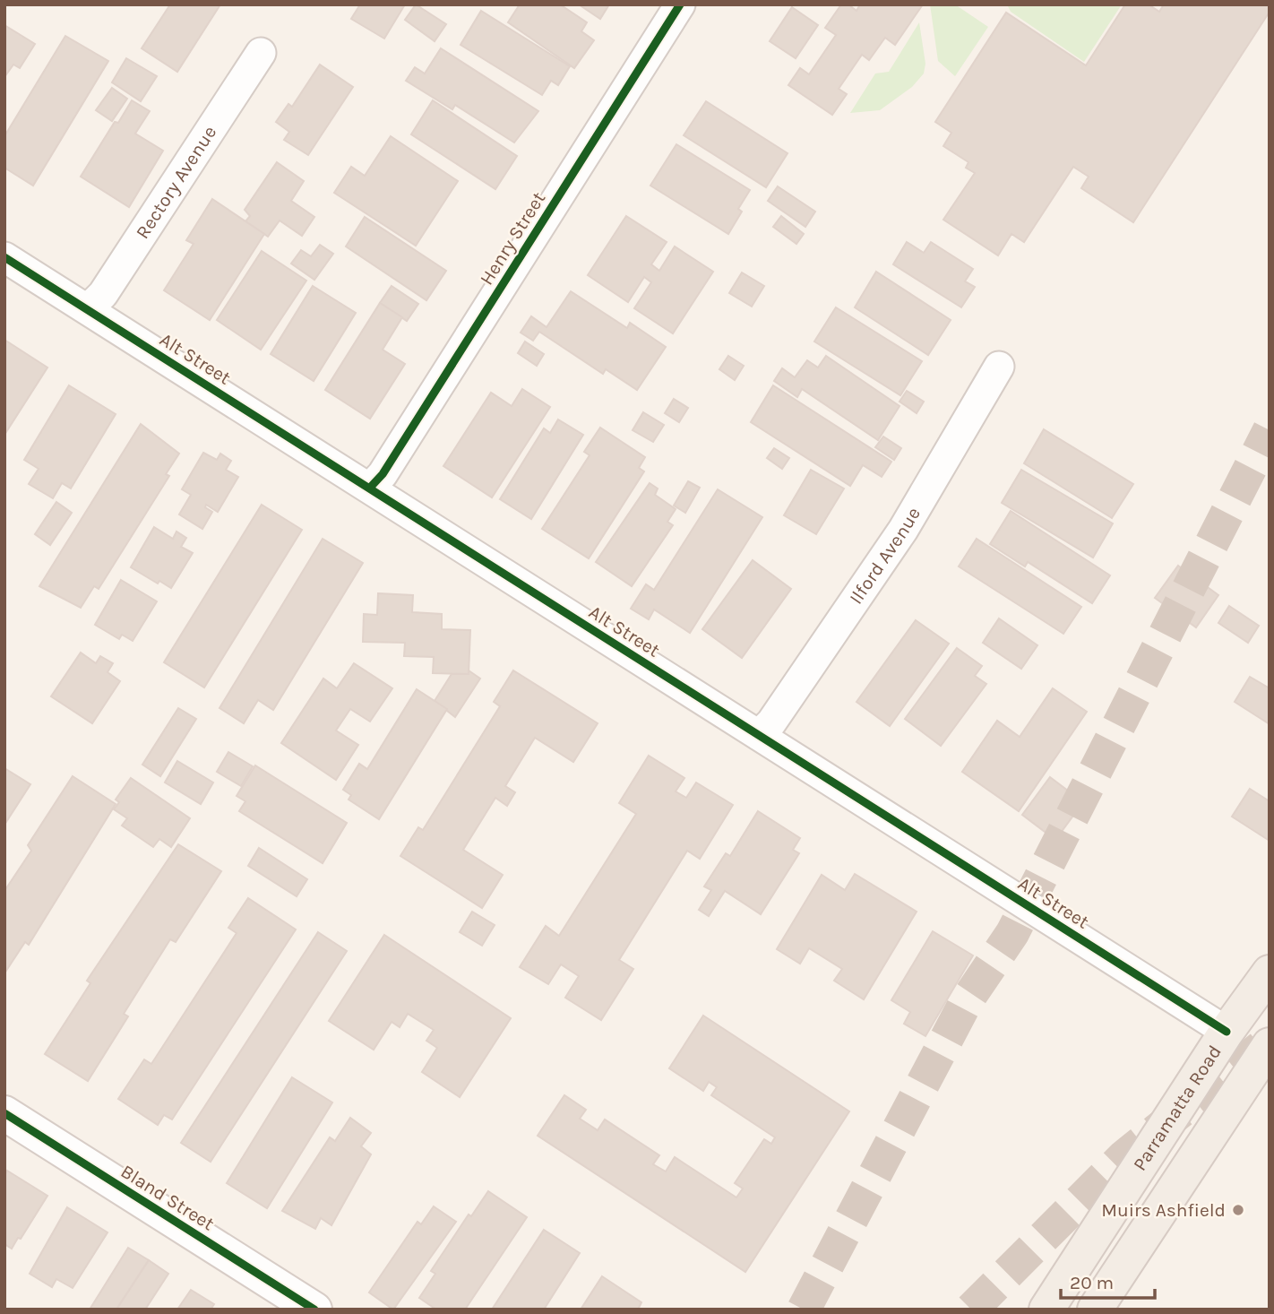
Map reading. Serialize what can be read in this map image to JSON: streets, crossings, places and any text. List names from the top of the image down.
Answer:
{
  "streets": {
    "main road": ["Parramatta Road"],
    "street": [
      "Rectory Avenue",
      "Henry Street",
      "Alt Street",
      "Ilford Avenue",
      "Bland Street"
    ]
  },
  "crossings": [
    ["Rectory Avenue", "Alt Street"],
    ["Henry Street", "Alt Street"],
    ["Alt Street", "Ilford Avenue"],
    ["Alt Street", "Parramatta Road"]
  ],
  "places": ["Muirs Ashfield"],
  "scale_bar": "20 m"
}
